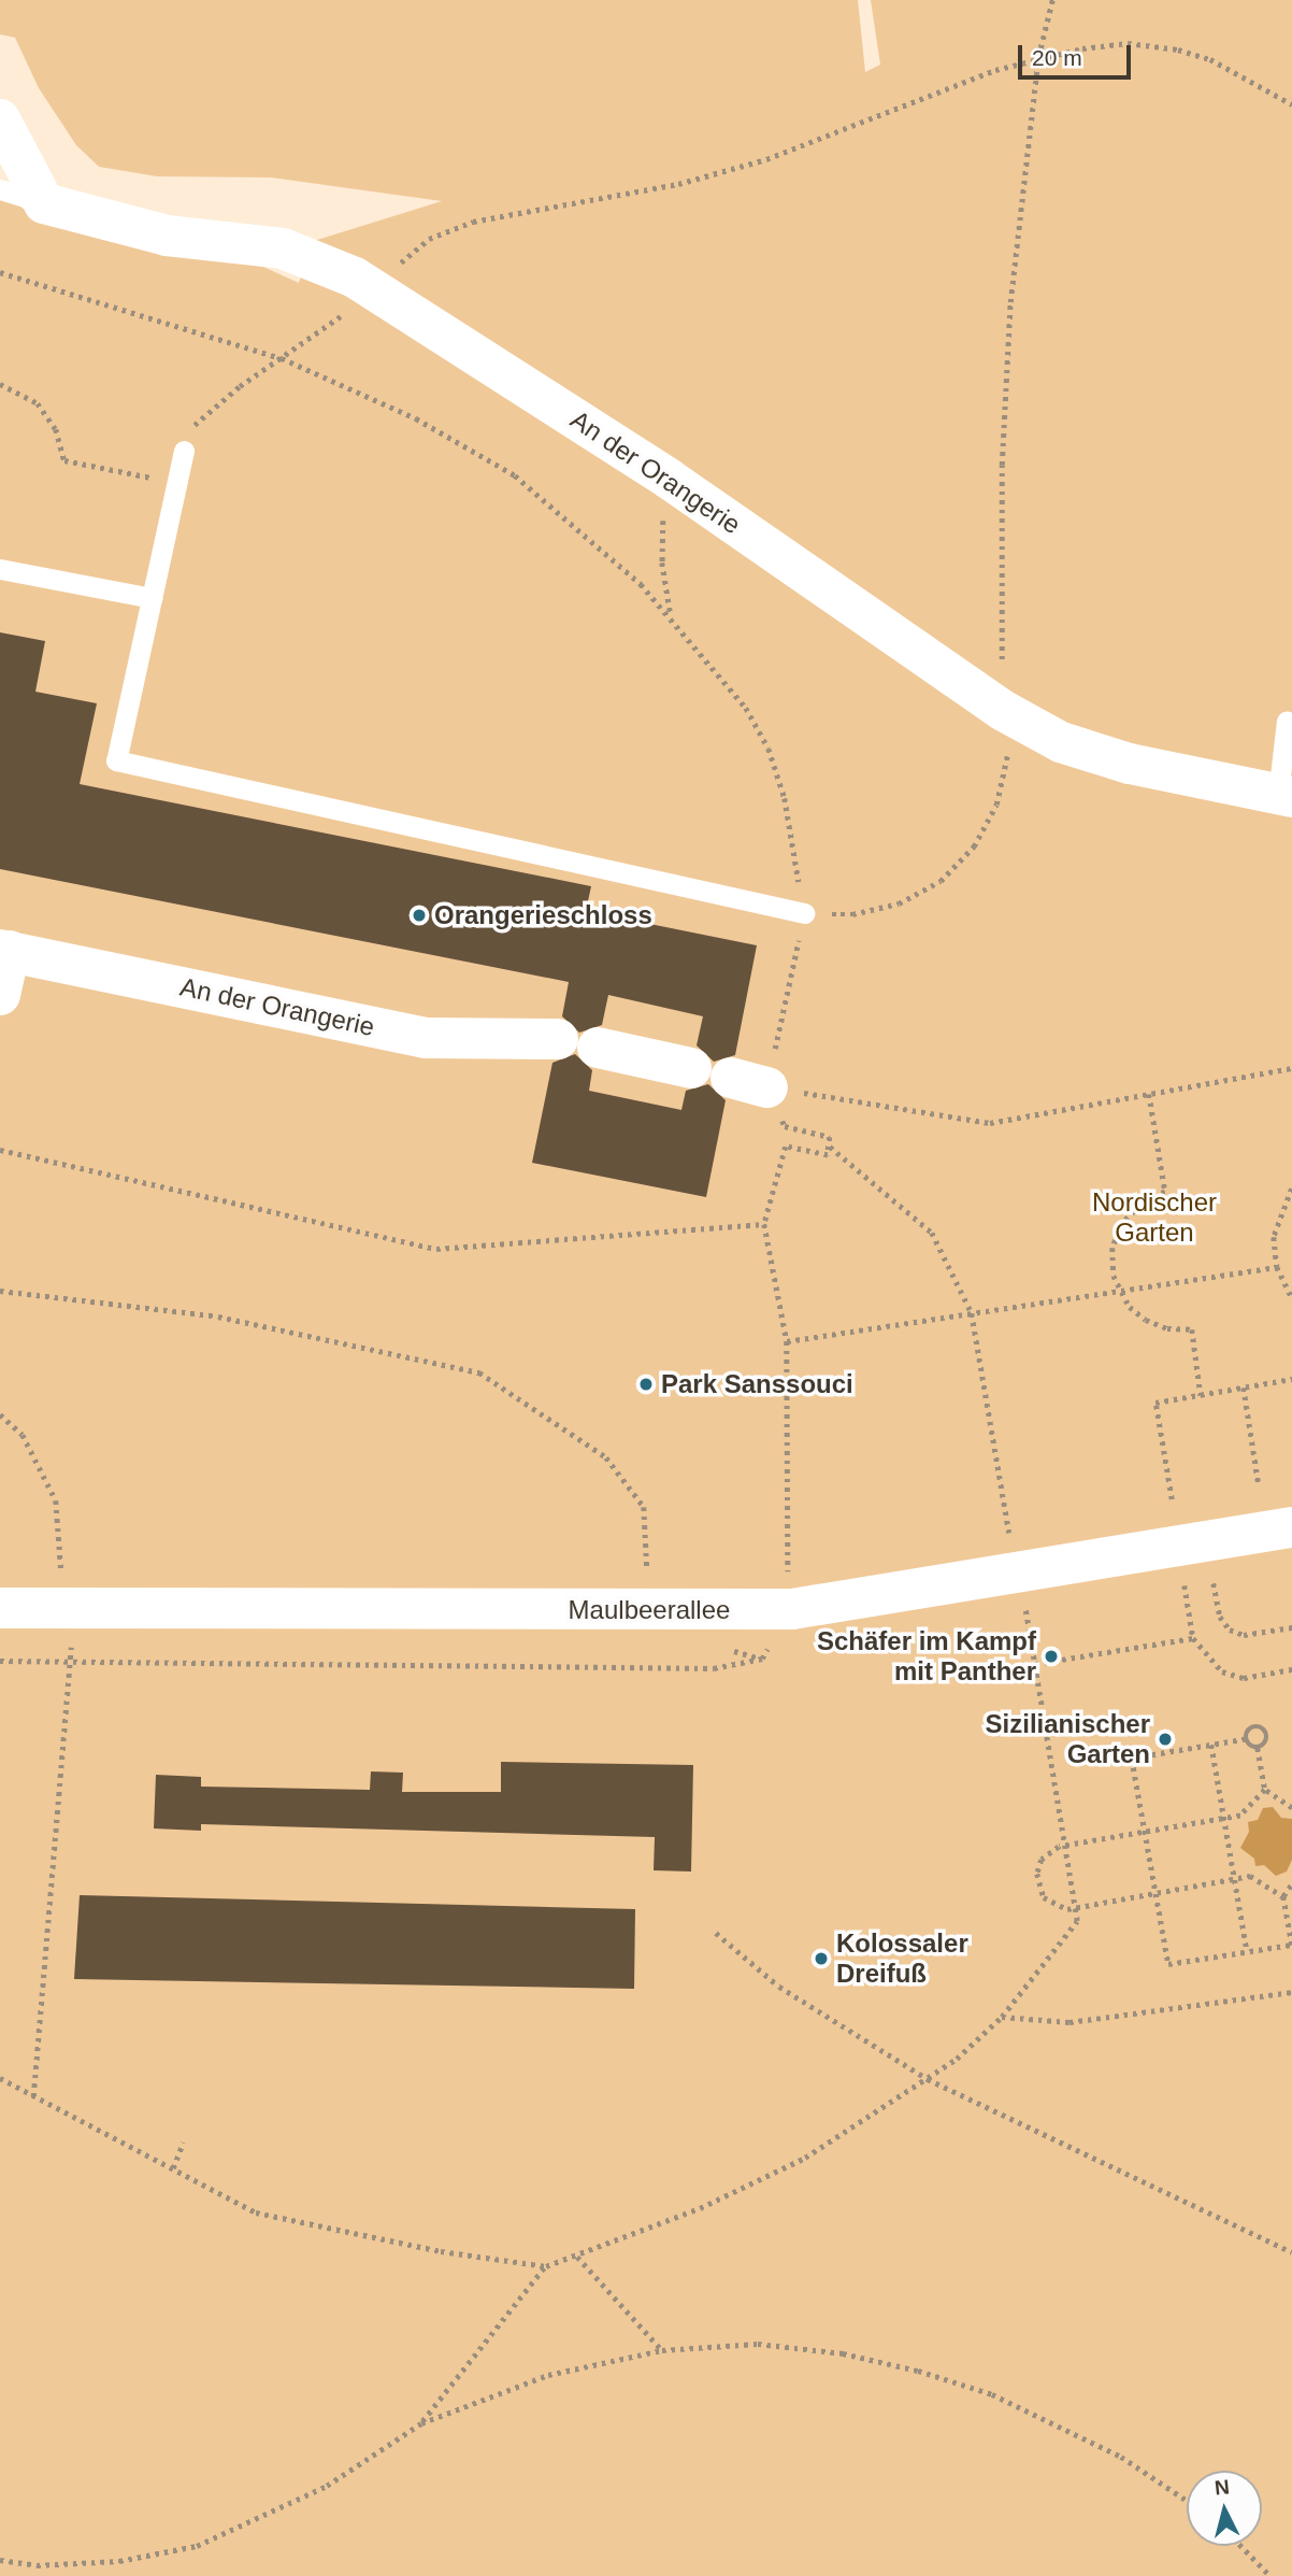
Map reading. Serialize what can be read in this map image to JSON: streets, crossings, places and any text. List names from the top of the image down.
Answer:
{
  "streets": {
    "street": ["An der Orangerie", "Maulbeerallee"]
  },
  "parks": ["Nordischer Garten"],
  "places": [
    "Orangerieschloss",
    "Park Sanssouci",
    "Schäfer im Kampf mit Panther",
    "Sizilianischer Garten",
    "Kolossaler Dreifuß"
  ],
  "scale_bar": "20 m",
  "north": "top"
}
